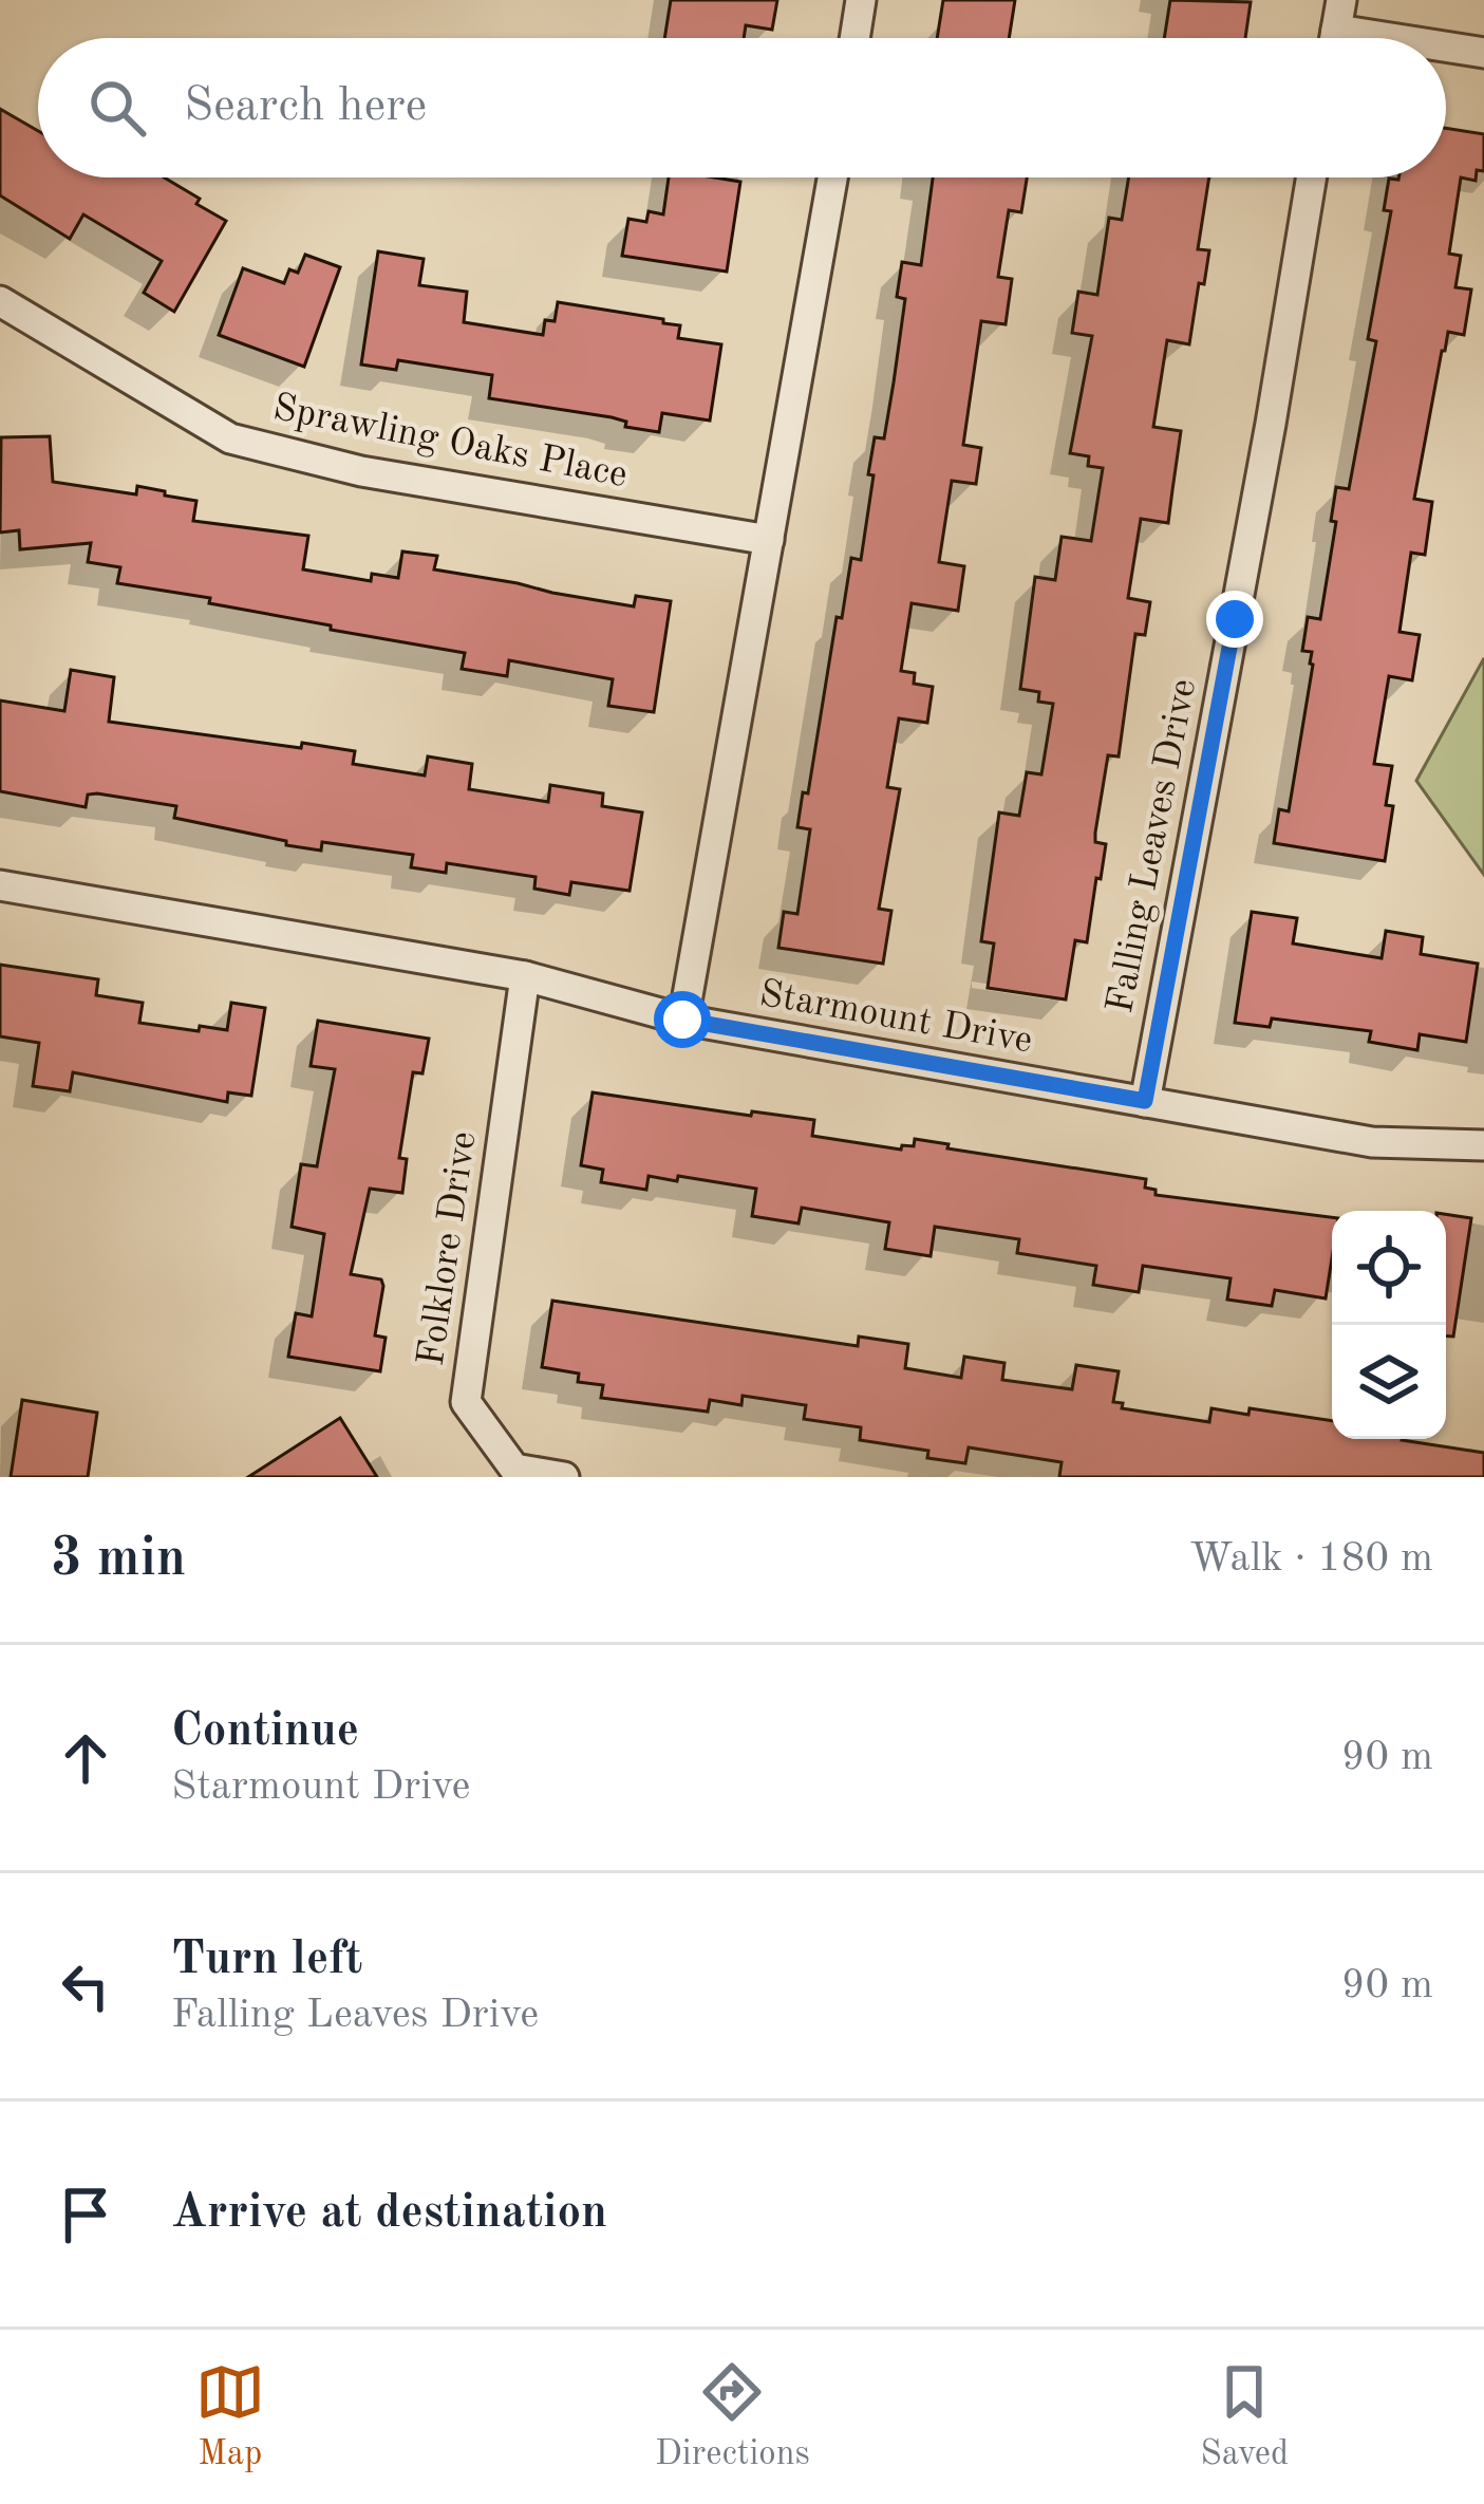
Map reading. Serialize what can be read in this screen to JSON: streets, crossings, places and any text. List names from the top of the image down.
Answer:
{
  "streets": {
    "street": [
      "Sprawling Oaks Place",
      "Falling Leaves Drive",
      "Starmount Drive",
      "Folklore Drive"
    ]
  },
  "crossings": [
    ["Falling Leaves Drive", "Starmount Drive"],
    ["Starmount Drive", "Folklore Drive"]
  ],
  "page": {
    "search": "Search here",
    "heading": ["3 min", "Walk · 180 m"],
    "list": [
      ["Continue", "Starmount Drive", "90 m"],
      ["Turn left", "Falling Leaves Drive", "90 m"],
      "Arrive at destination"
    ],
    "nav": ["Map", "Directions", "Saved"]
  }
}
